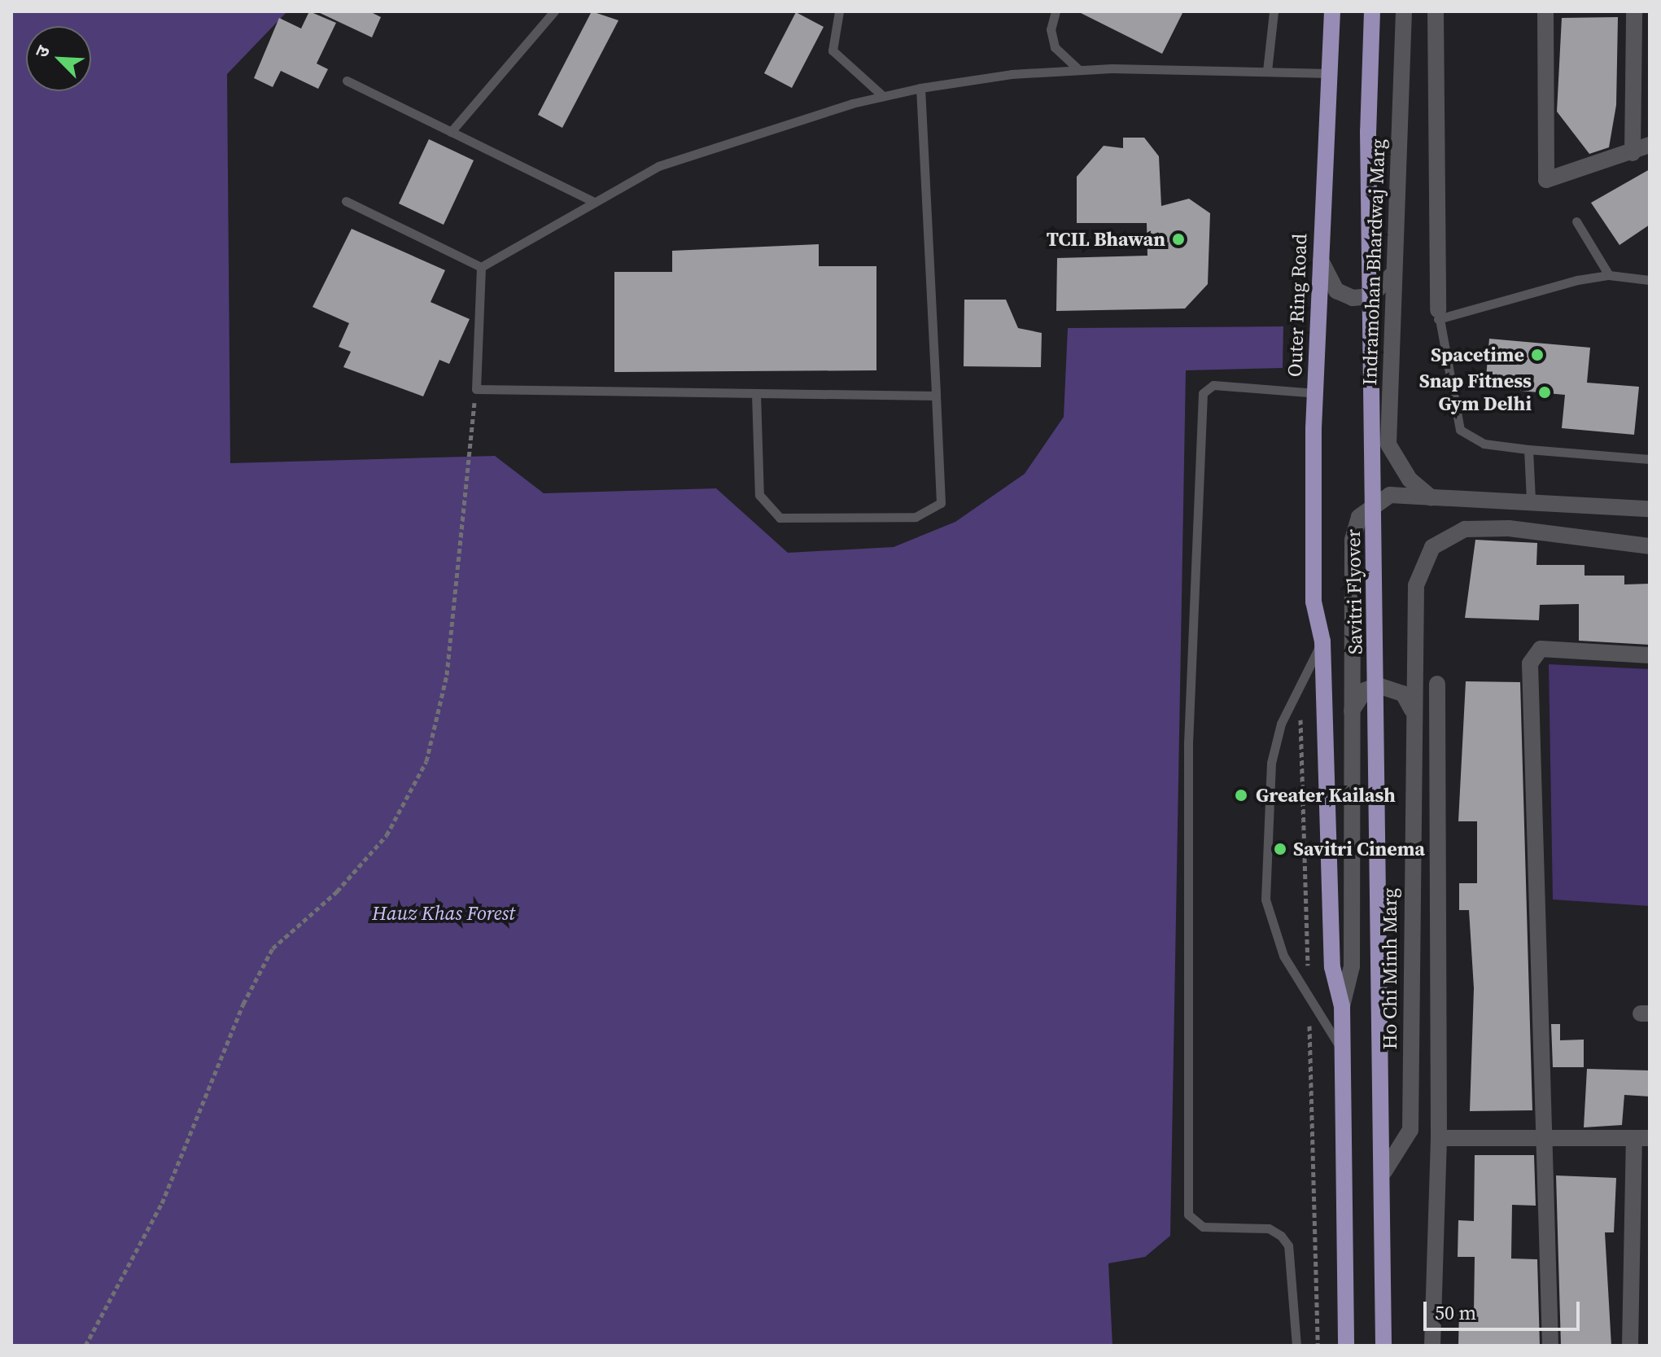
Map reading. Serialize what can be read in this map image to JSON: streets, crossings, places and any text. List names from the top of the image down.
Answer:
{
  "streets": {
    "main road": ["Outer Ring Road", "Savitri Flyover", "Ho Chi Minh Marg"],
    "street": ["Indramohan Bhardwaj Marg"]
  },
  "crossings": [
    ["Indramohan Bhardwaj Marg", "Ho Chi Minh Marg"],
    ["Outer Ring Road", "Ho Chi Minh Marg"],
    ["Savitri Flyover", "Ho Chi Minh Marg"]
  ],
  "parks": ["Hauz Khas Forest"],
  "places": [
    "TCIL Bhawan",
    "Spacetime",
    "Snap Fitness Gym Delhi",
    "Greater Kailash",
    "Savitri Cinema"
  ],
  "scale_bar": "50 m",
  "north": "top left"
}
